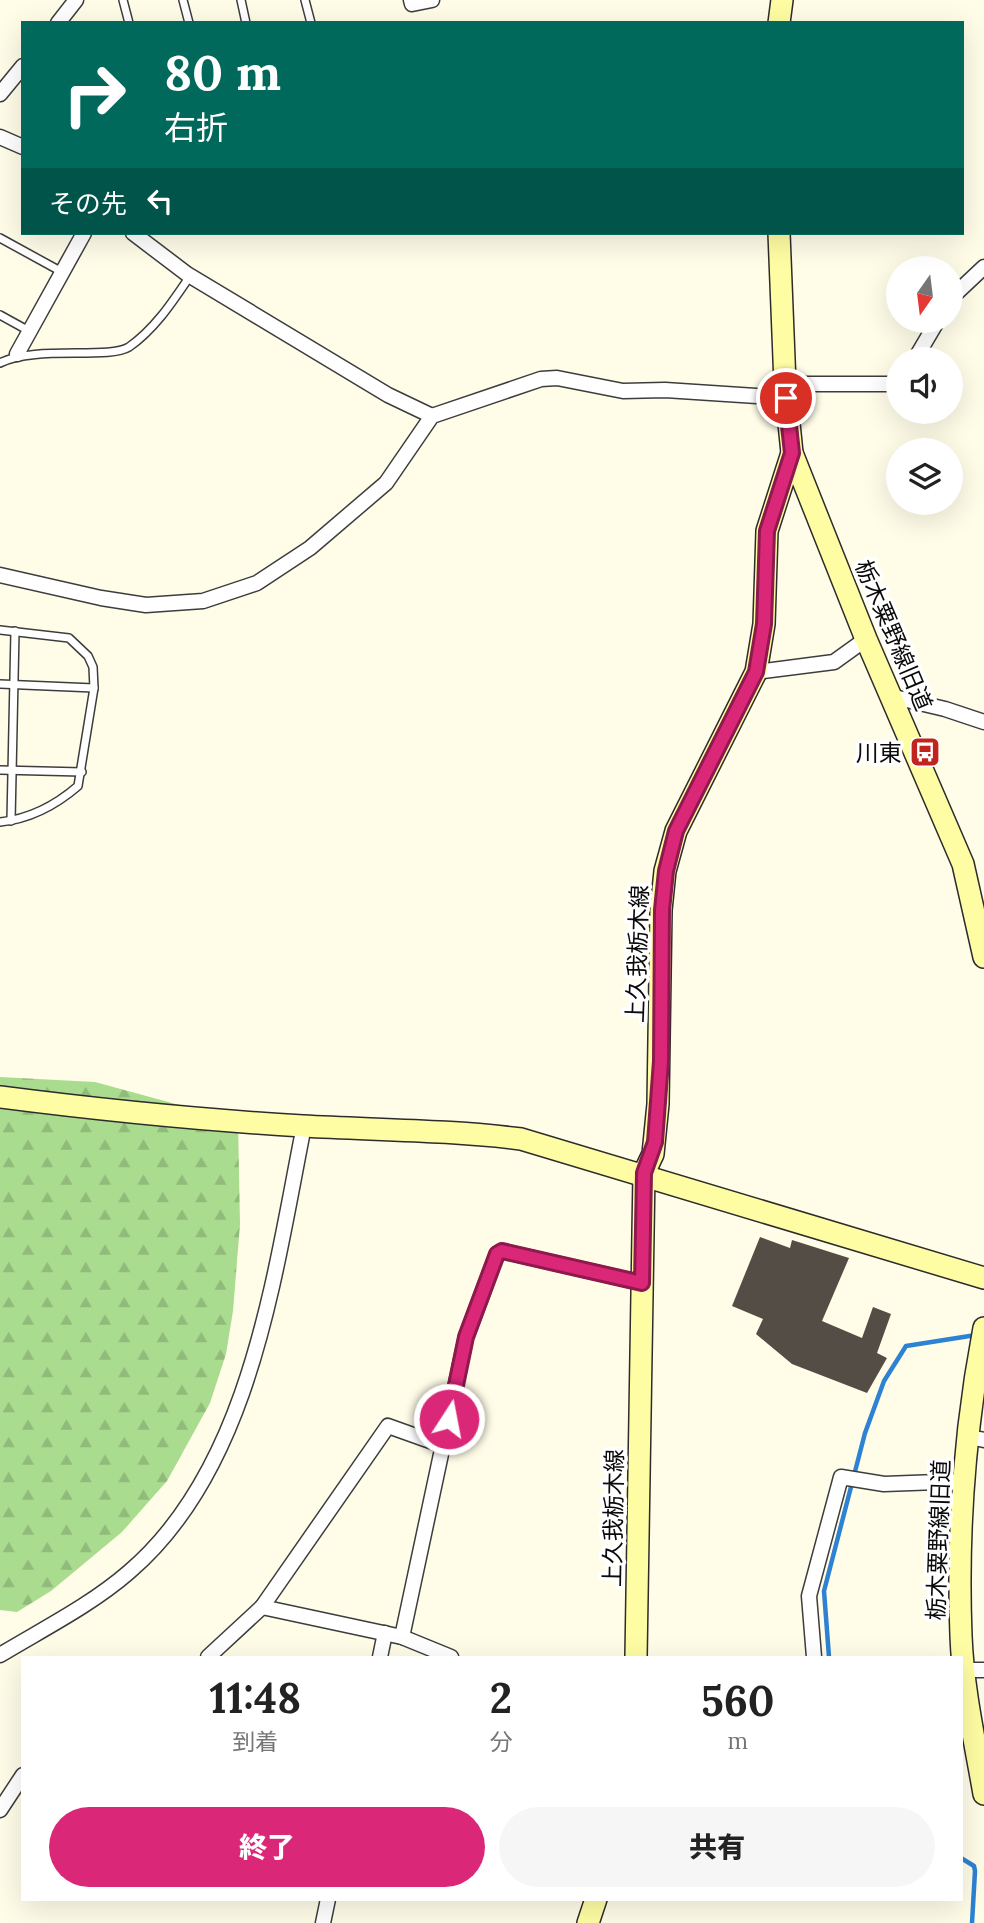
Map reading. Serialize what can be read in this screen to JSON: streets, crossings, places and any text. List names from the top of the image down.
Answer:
{
  "streets": {
    "street": ["栃木粟野線旧道", "上久我栃木線"]
  },
  "crossings": [
    ["栃木粟野線旧道", "上久我栃木線"]
  ],
  "places": {
    "bus stop": ["川東"]
  },
  "north": "bottom",
  "page": {
    "turn": ["80 m", "右折"],
    "then": "その先",
    "eta": [
      "11:48",
      "到着",
      "2",
      "分",
      "560",
      "m"
    ],
    "buttons": ["終了", "共有"]
  }
}
